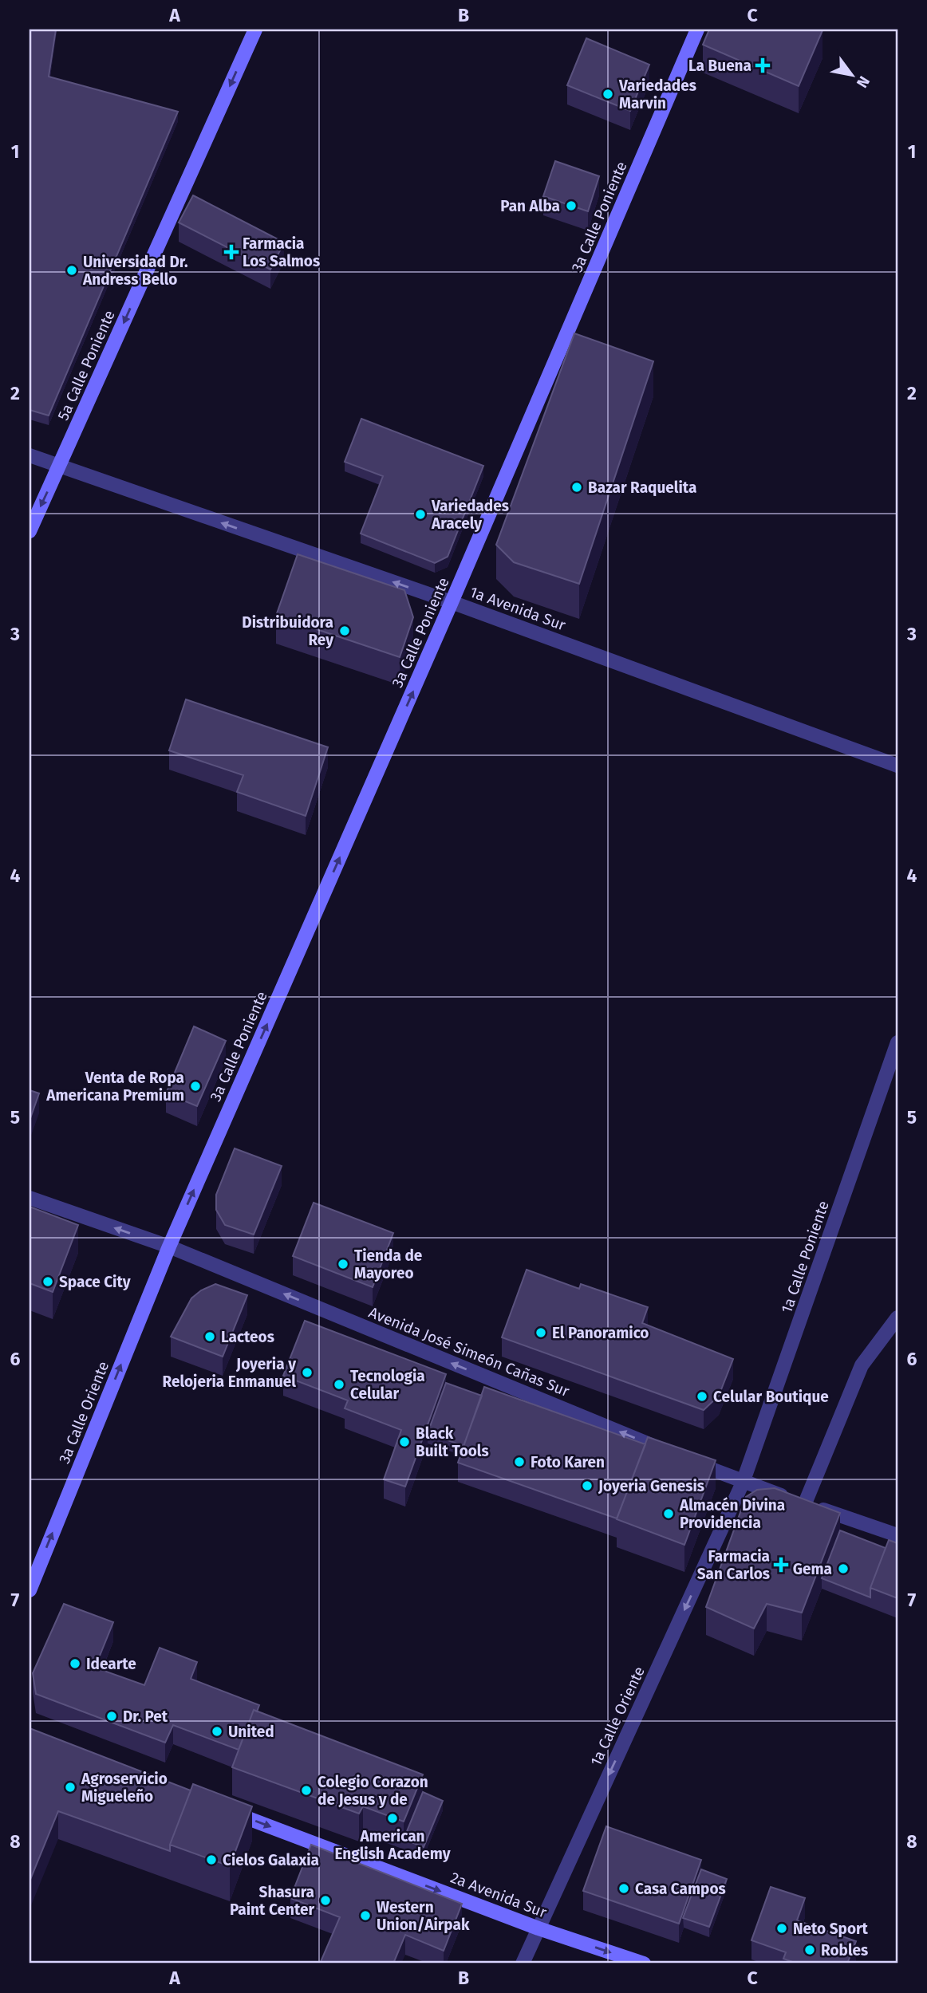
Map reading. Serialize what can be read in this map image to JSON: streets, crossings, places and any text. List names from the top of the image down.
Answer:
{
  "streets": {
    "street": [
      "3a Calle Poniente",
      "5a Calle Poniente",
      "1a Avenida Sur",
      "1a Calle Poniente",
      "Avenida José Simeón Cañas Sur",
      "3a Calle Oriente",
      "1a Calle Oriente",
      "2a Avenida Sur"
    ]
  },
  "crossings": [
    ["3a Calle Poniente", "1a Avenida Sur"],
    ["3a Calle Poniente", "Avenida José Simeón Cañas Sur"],
    ["3a Calle Poniente", "3a Calle Oriente"],
    ["5a Calle Poniente", "1a Avenida Sur"],
    ["1a Calle Poniente", "1a Calle Oriente"],
    ["Avenida José Simeón Cañas Sur", "3a Calle Oriente"],
    ["1a Calle Oriente", "2a Avenida Sur"]
  ],
  "one_way": [
    "3a Calle Poniente",
    "5a Calle Poniente",
    "1a Avenida Sur",
    "Avenida José Simeón Cañas Sur",
    "3a Calle Oriente",
    "1a Calle Oriente",
    "2a Avenida Sur"
  ],
  "places": {
    "health": ["La Buena", "Farmacia Los Salmos", "Farmacia San Carlos"],
    "other": [
      "Variedades Marvin",
      "Pan Alba",
      "Universidad Dr. Andress Bello",
      "Bazar Raquelita",
      "Variedades Aracely",
      "Distribuidora Rey",
      "Venta de Ropa Americana Premium",
      "Tienda de Mayoreo",
      "Space City",
      "El Panoramico",
      "Lacteos",
      "Joyeria y Relojeria Enmanuel",
      "Tecnologia Celular",
      "Celular Boutique",
      "Black Built Tools",
      "Foto Karen",
      "Joyeria Genesis",
      "Almacén Divina Providencia",
      "Gema",
      "Idearte",
      "Dr. Pet",
      "United",
      "Agroservicio Migueleño",
      "Colegio Corazon de Jesus y de",
      "American English Academy",
      "Cielos Galaxia",
      "Casa Campos",
      "Shasura Paint Center",
      "Western Union/Airpak",
      "Neto Sport",
      "Robles"
    ]
  },
  "north": "bottom right",
  "grid": {
    "columns": ["A", "B", "C"],
    "rows": [
      "1",
      "2",
      "3",
      "4",
      "5",
      "6",
      "7",
      "8"
    ]
  }
}
